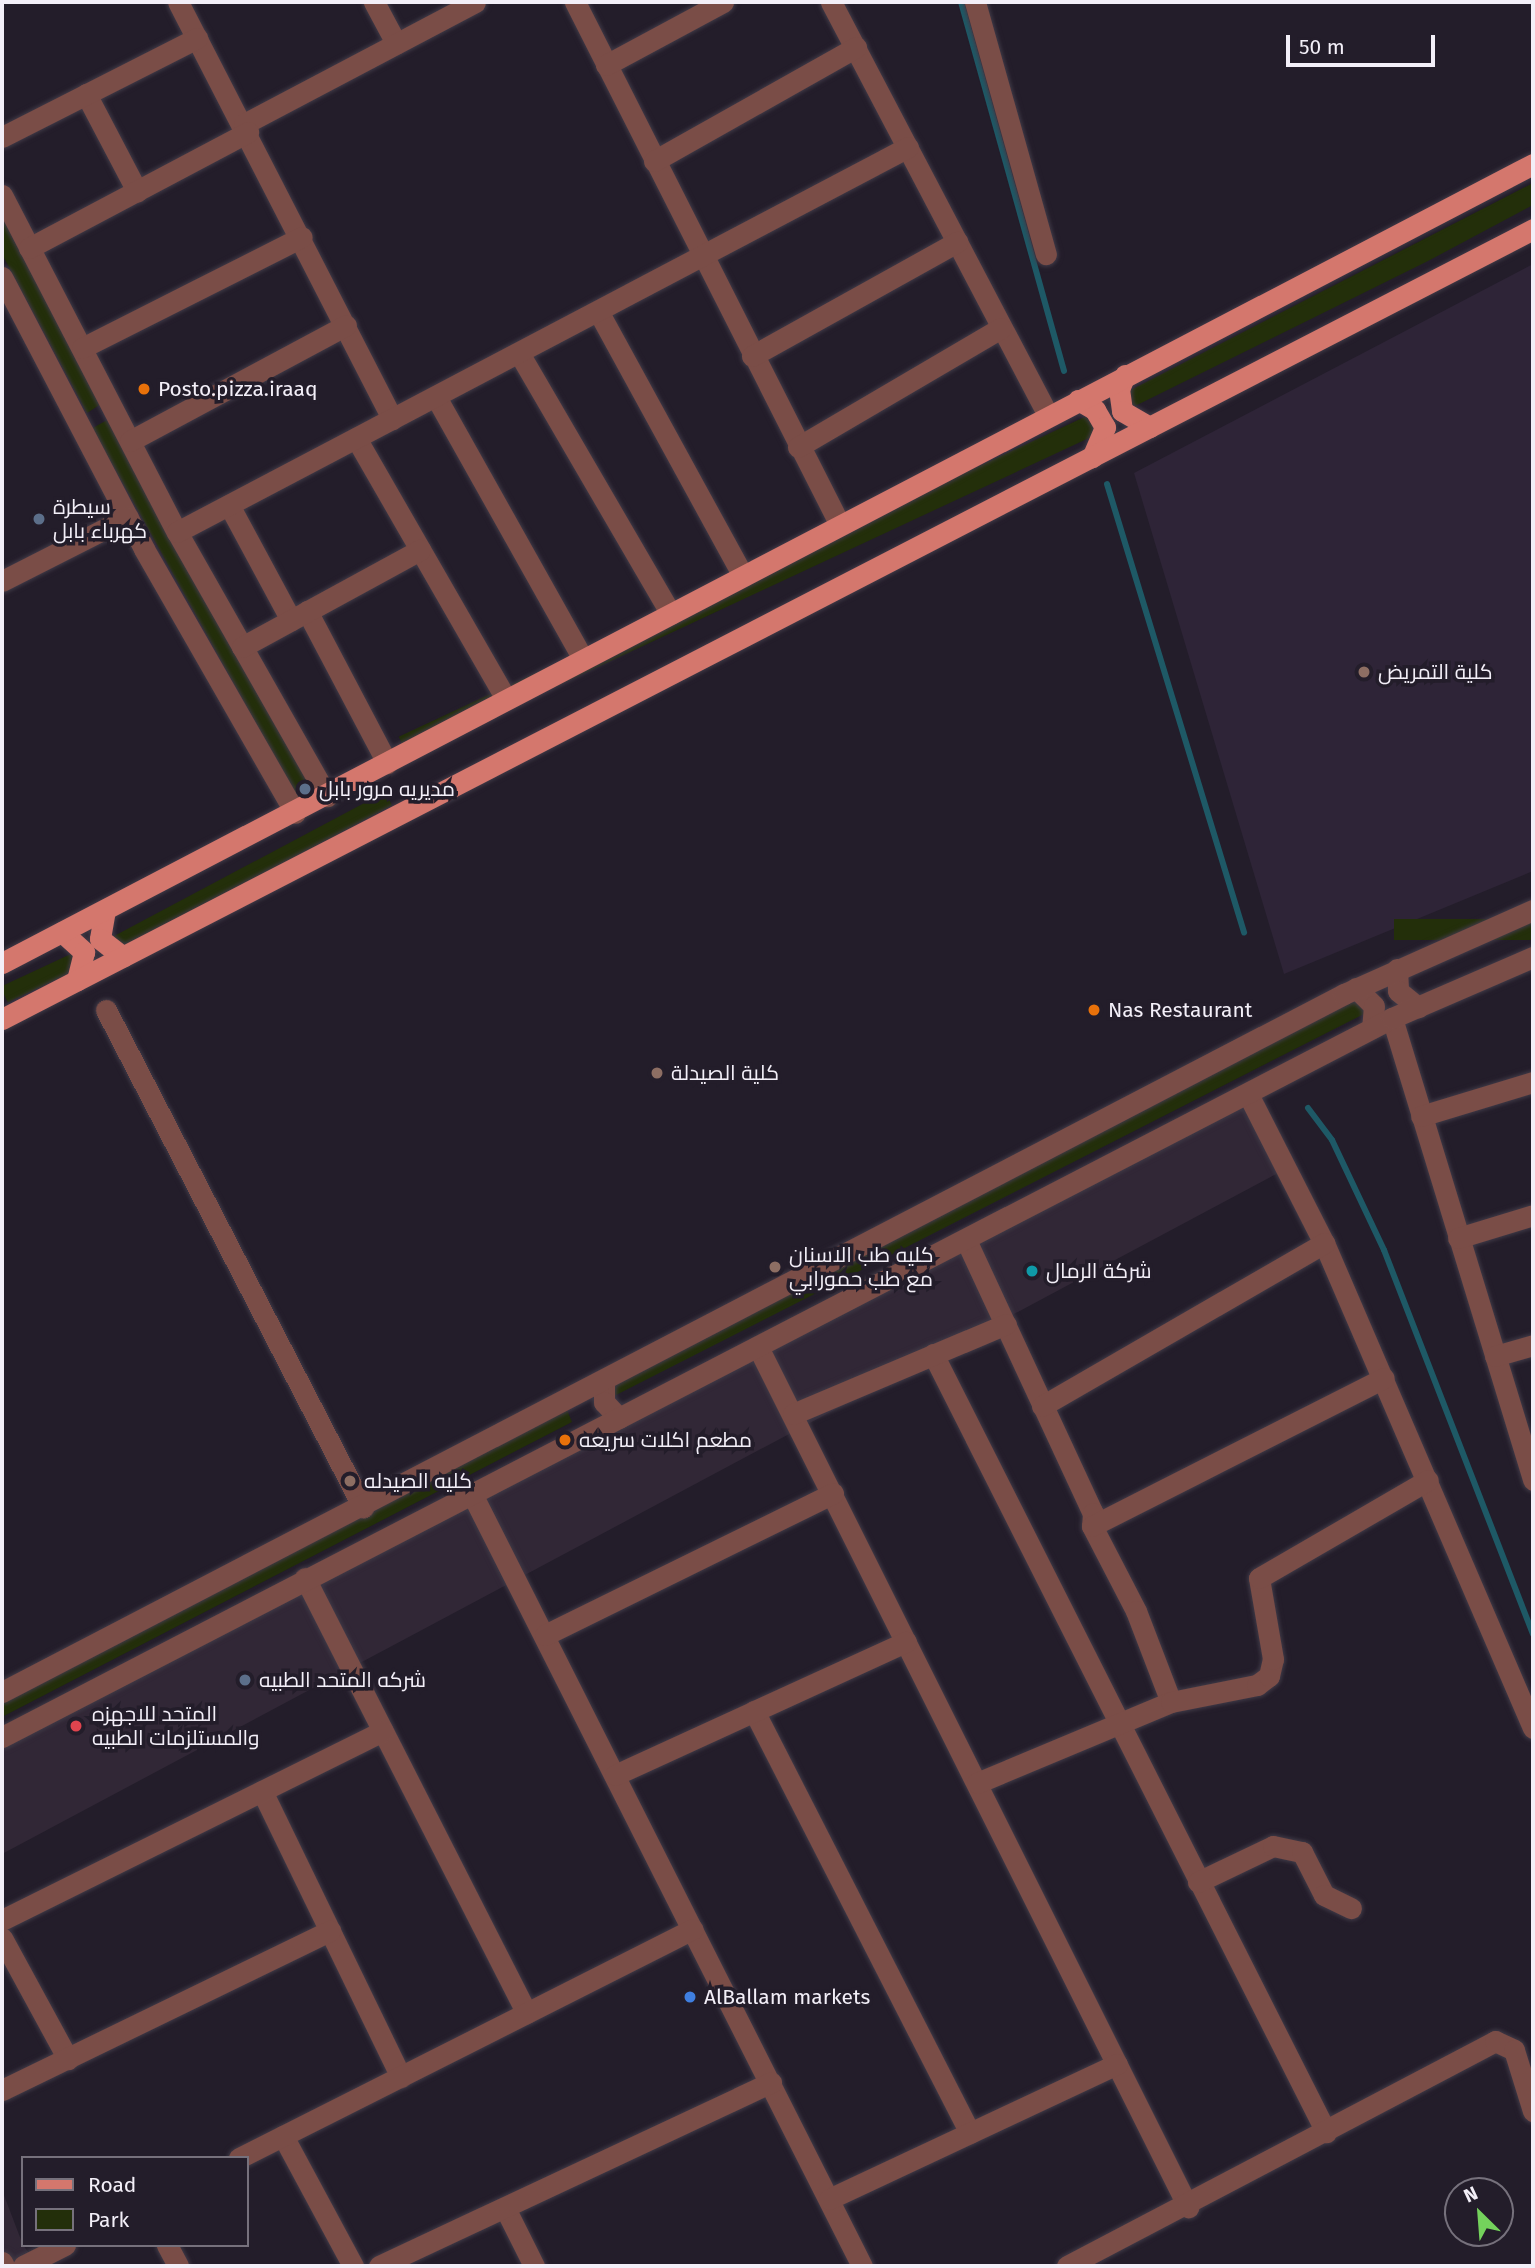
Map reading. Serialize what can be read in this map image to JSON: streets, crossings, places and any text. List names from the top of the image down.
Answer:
{
  "places": [
    "Posto.pizza.iraaq",
    "سيطرة كهرباء بابل",
    "كلية التمريض",
    "مديريه مرور بابل",
    "Nas Restaurant",
    "كلية الصيدلة",
    "كليه طب الاسنان مع طب حمورابي",
    "شركة الرمال",
    "مطعم اكلات سريعه",
    "كليه الصيدله",
    "شركه المتحد الطبيه",
    "المتحد للاجهزه والمستلزمات الطبيه",
    "AlBallam markets"
  ],
  "legend": ["Road", "Park"],
  "scale_bar": "50 m",
  "north": "top left"
}
